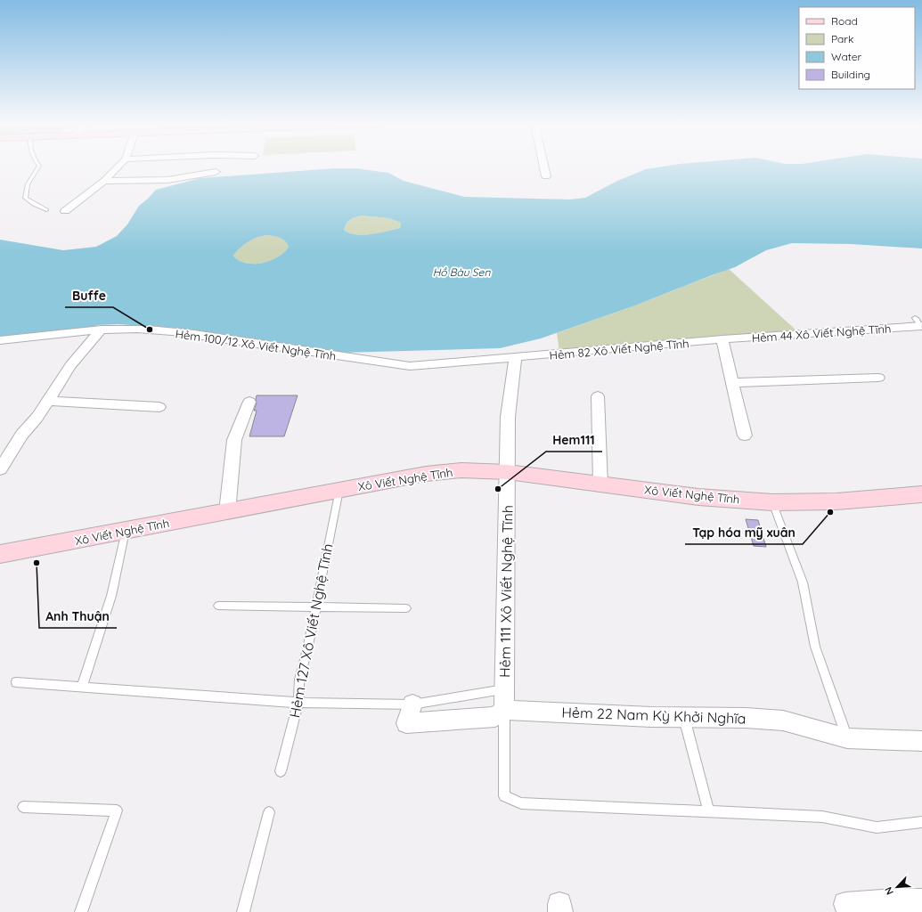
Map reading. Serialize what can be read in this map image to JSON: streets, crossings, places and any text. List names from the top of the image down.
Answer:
{
  "streets": {
    "street": [
      "Hẻm 44 Xô Viết Nghệ Tĩnh",
      "Hẻm 100/12 Xô Viết Nghệ Tĩnh",
      "Hẻm 82 Xô Viết Nghệ Tĩnh",
      "Xô Viết Nghệ Tĩnh",
      "Hẻm 111 Xô Viết Nghệ Tĩnh",
      "Hẻm 22 Nam Kỳ Khởi Nghĩa"
    ],
    "lane": ["Hẻm 127 Xô Viết Nghệ Tĩnh"]
  },
  "crossings": [
    ["Hẻm 44 Xô Viết Nghệ Tĩnh", "Hẻm 82 Xô Viết Nghệ Tĩnh"],
    ["Hẻm 100/12 Xô Viết Nghệ Tĩnh", "Hẻm 82 Xô Viết Nghệ Tĩnh"],
    ["Xô Viết Nghệ Tĩnh", "Hẻm 111 Xô Viết Nghệ Tĩnh"],
    ["Xô Viết Nghệ Tĩnh", "Hẻm 127 Xô Viết Nghệ Tĩnh"],
    ["Hẻm 111 Xô Viết Nghệ Tĩnh", "Hẻm 22 Nam Kỳ Khởi Nghĩa"]
  ],
  "water": ["Hồ Bàu Sen"],
  "places": [
    "Buffe",
    "Hem111",
    "Tạp hóa mỹ xuân",
    "Anh Thuận"
  ],
  "legend": [
    "Road",
    "Park",
    "Water",
    "Building"
  ],
  "north": "bottom left"
}
